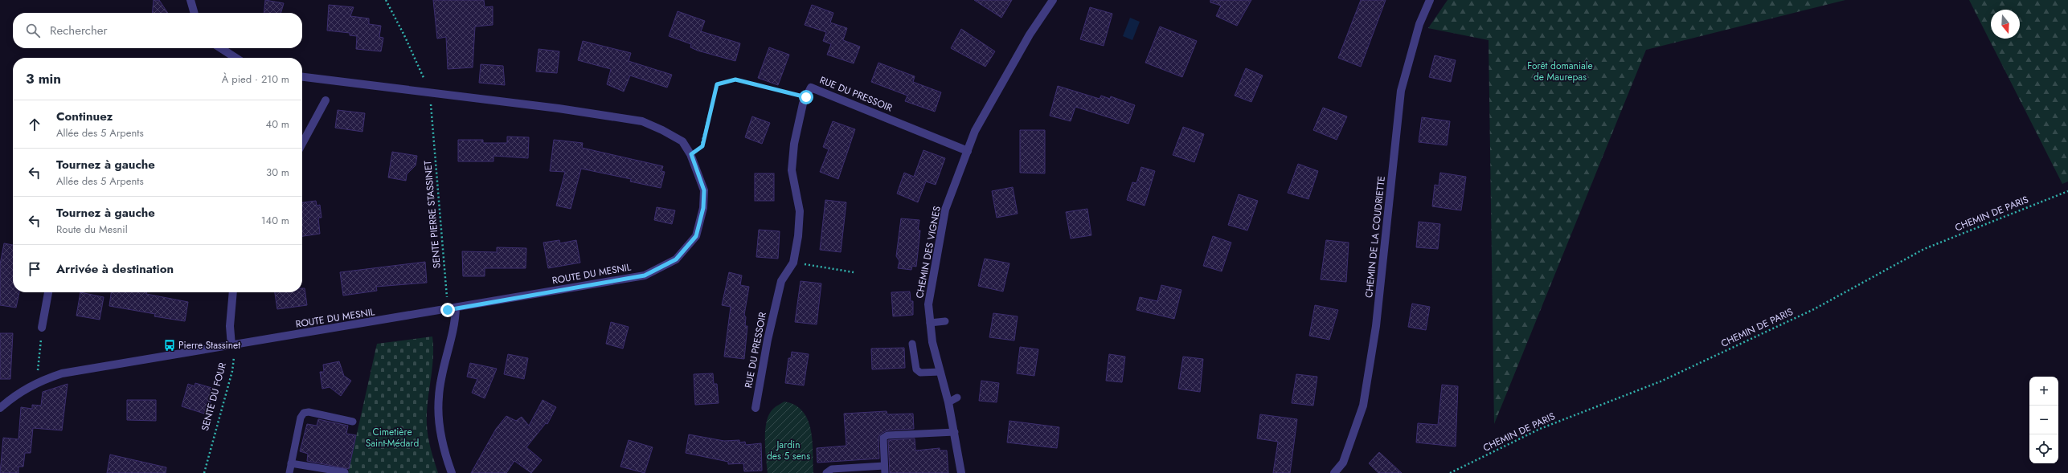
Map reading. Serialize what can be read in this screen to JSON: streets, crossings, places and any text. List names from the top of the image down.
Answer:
{
  "streets": {
    "street": [
      "RUE DU PRESSOIR",
      "CHEMIN DE LA COUDRIETTE",
      "CHEMIN DES VIGNES",
      "ROUTE DU MESNIL"
    ],
    "path": ["CHEMIN DE PARIS", "SENTE PIERRE STASSINET", "SENTE DU FOUR"]
  },
  "crossings": [
    ["RUE DU PRESSOIR", "CHEMIN DES VIGNES"],
    ["SENTE PIERRE STASSINET", "ROUTE DU MESNIL"],
    ["ROUTE DU MESNIL", "SENTE DU FOUR"]
  ],
  "parks": ["Forêt domaniale de Maurepas", "Cimetière Saint-Médard", "Jardin des 5 sens"],
  "places": {
    "bus stop": ["Pierre Stassinet"]
  },
  "north": "bottom",
  "page": {
    "search": "Rechercher",
    "heading": ["3 min", "À pied · 210 m"],
    "list": [
      ["Continuez", "Allée des 5 Arpents", "40 m"],
      ["Tournez à gauche", "Allée des 5 Arpents", "30 m"],
      ["Tournez à gauche", "Route du Mesnil", "140 m"],
      "Arrivée à destination"
    ],
    "map_buttons": ["+", "−"]
  }
}
